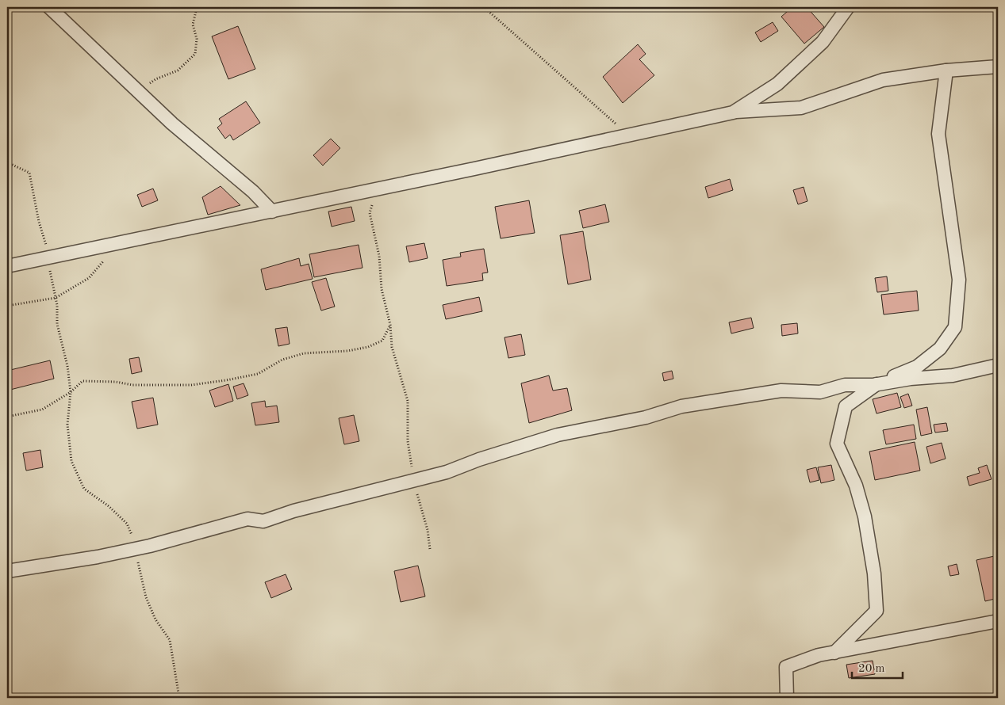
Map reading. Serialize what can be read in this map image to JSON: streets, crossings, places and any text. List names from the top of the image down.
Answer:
{
  "scale_bar": "20 m"
}
